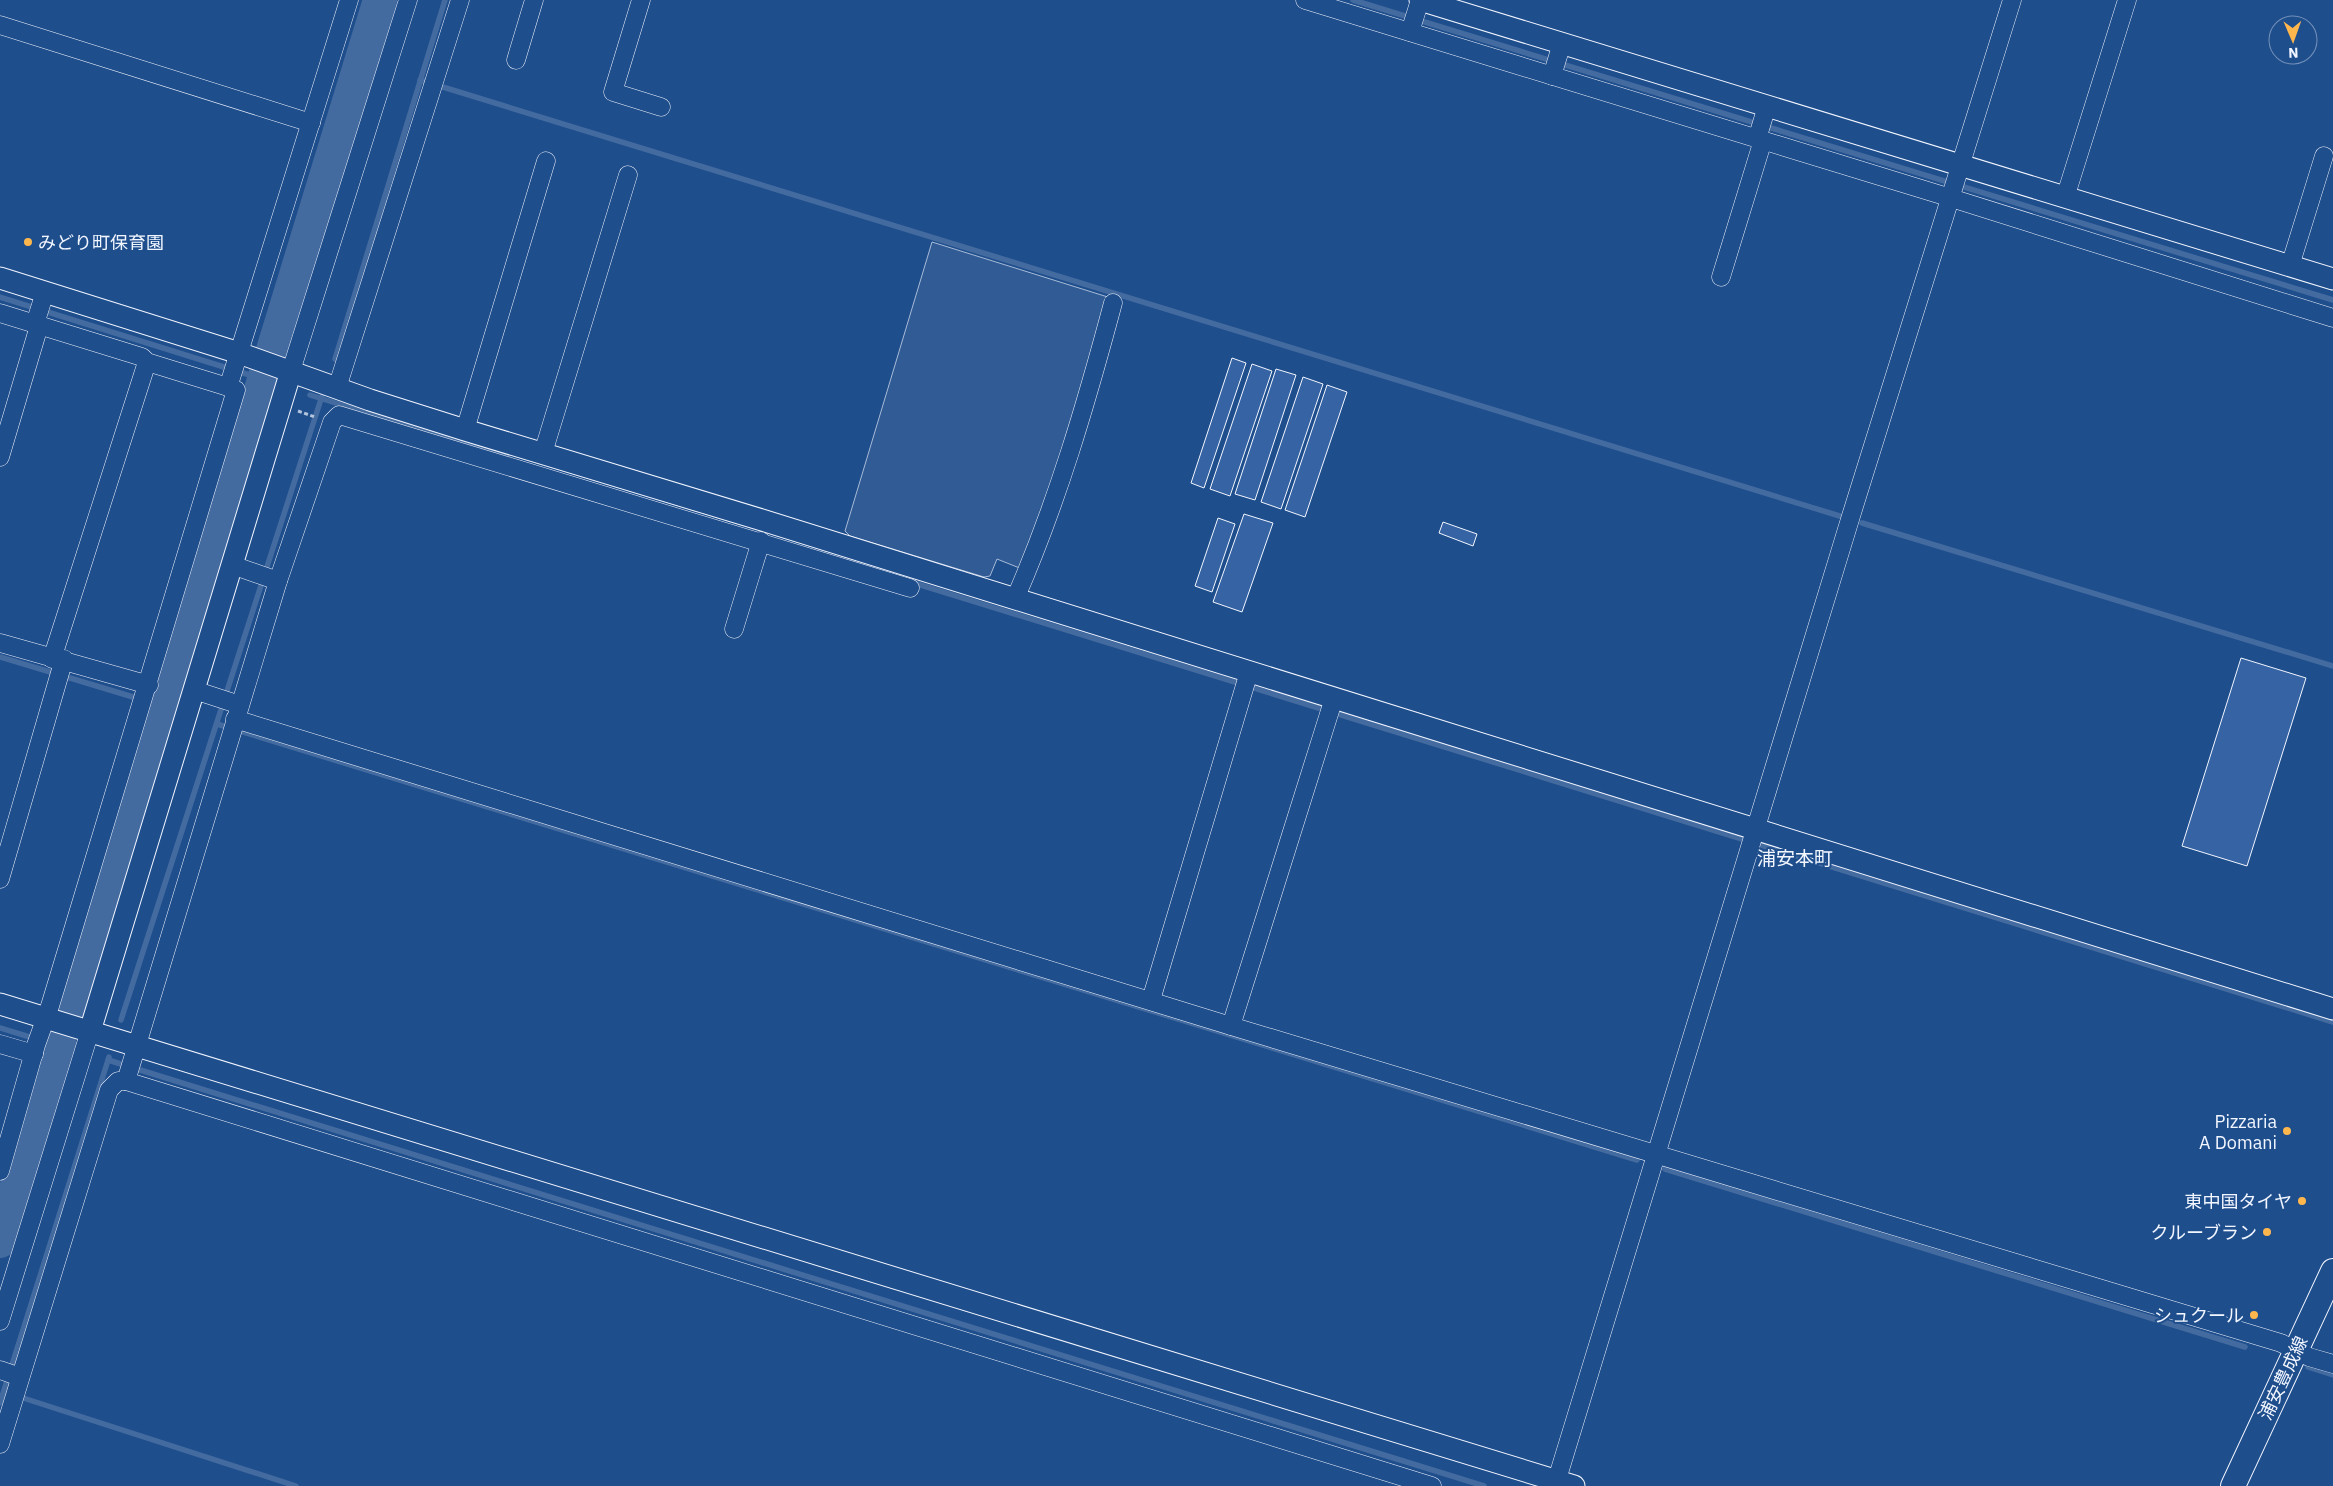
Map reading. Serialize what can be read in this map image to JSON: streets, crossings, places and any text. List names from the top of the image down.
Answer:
{
  "streets": {
    "main road": ["浦安豊成線"]
  },
  "districts": ["浦安本町"],
  "places": [
    "みどり町保育園",
    "Pizzaria A Domani",
    "東中国タイヤ",
    "クルーブラン",
    "シュクール"
  ],
  "north": "bottom"
}
